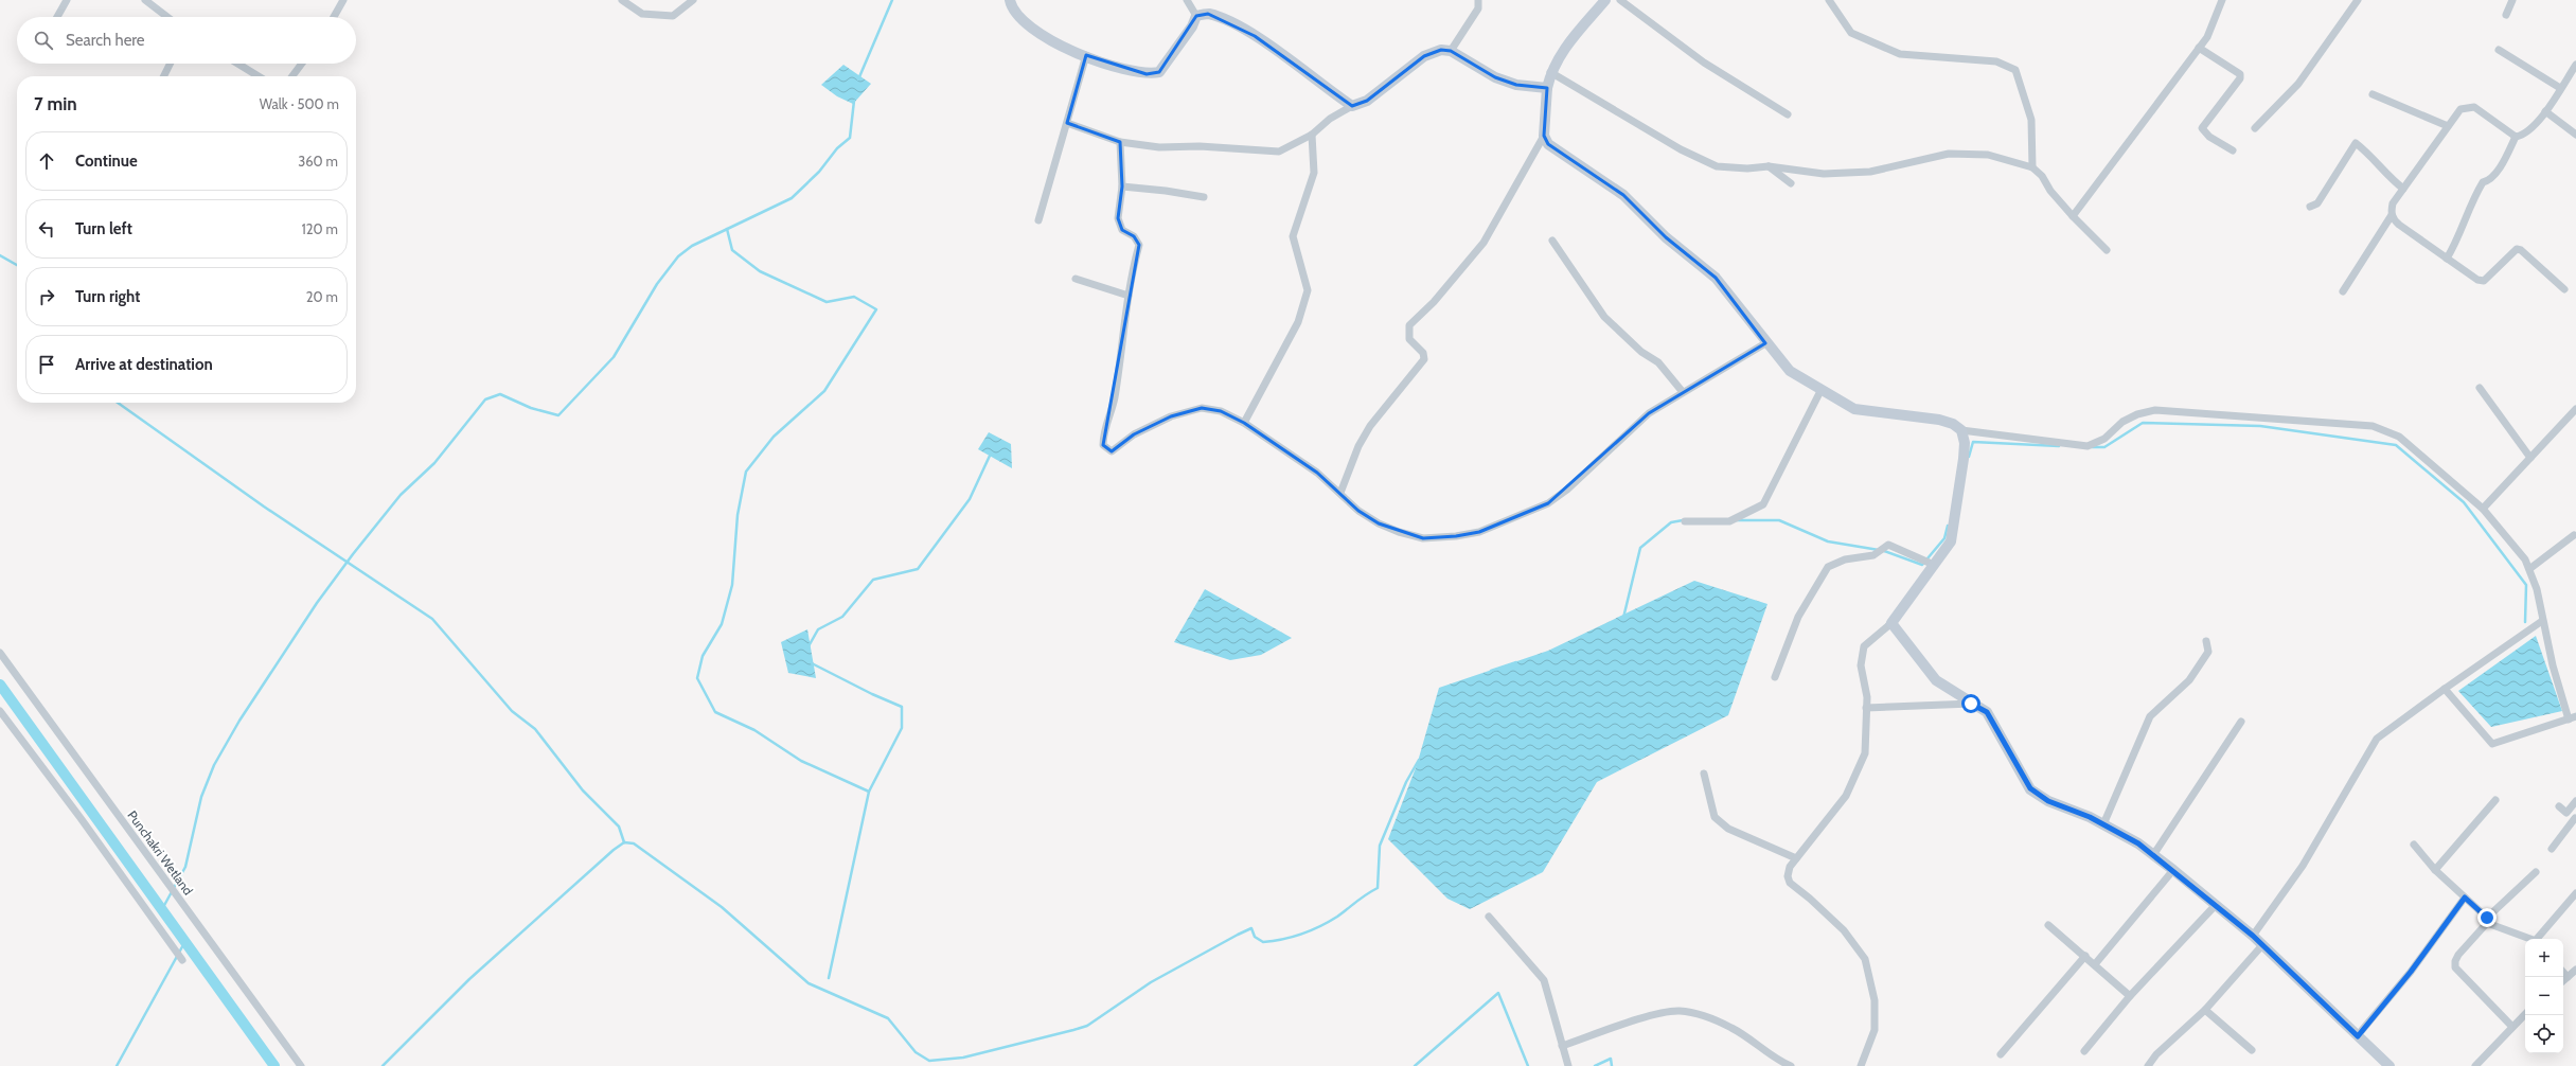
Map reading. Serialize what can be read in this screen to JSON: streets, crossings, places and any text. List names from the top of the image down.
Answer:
{
  "streets": {
    "street": ["Punchakri Wetland"]
  },
  "page": {
    "search": "Search here",
    "heading": ["7 min", "Walk · 500 m"],
    "list": [
      ["Continue", "360 m"],
      ["Turn left", "120 m"],
      ["Turn right", "20 m"],
      "Arrive at destination"
    ],
    "map_buttons": ["+", "−"]
  }
}
